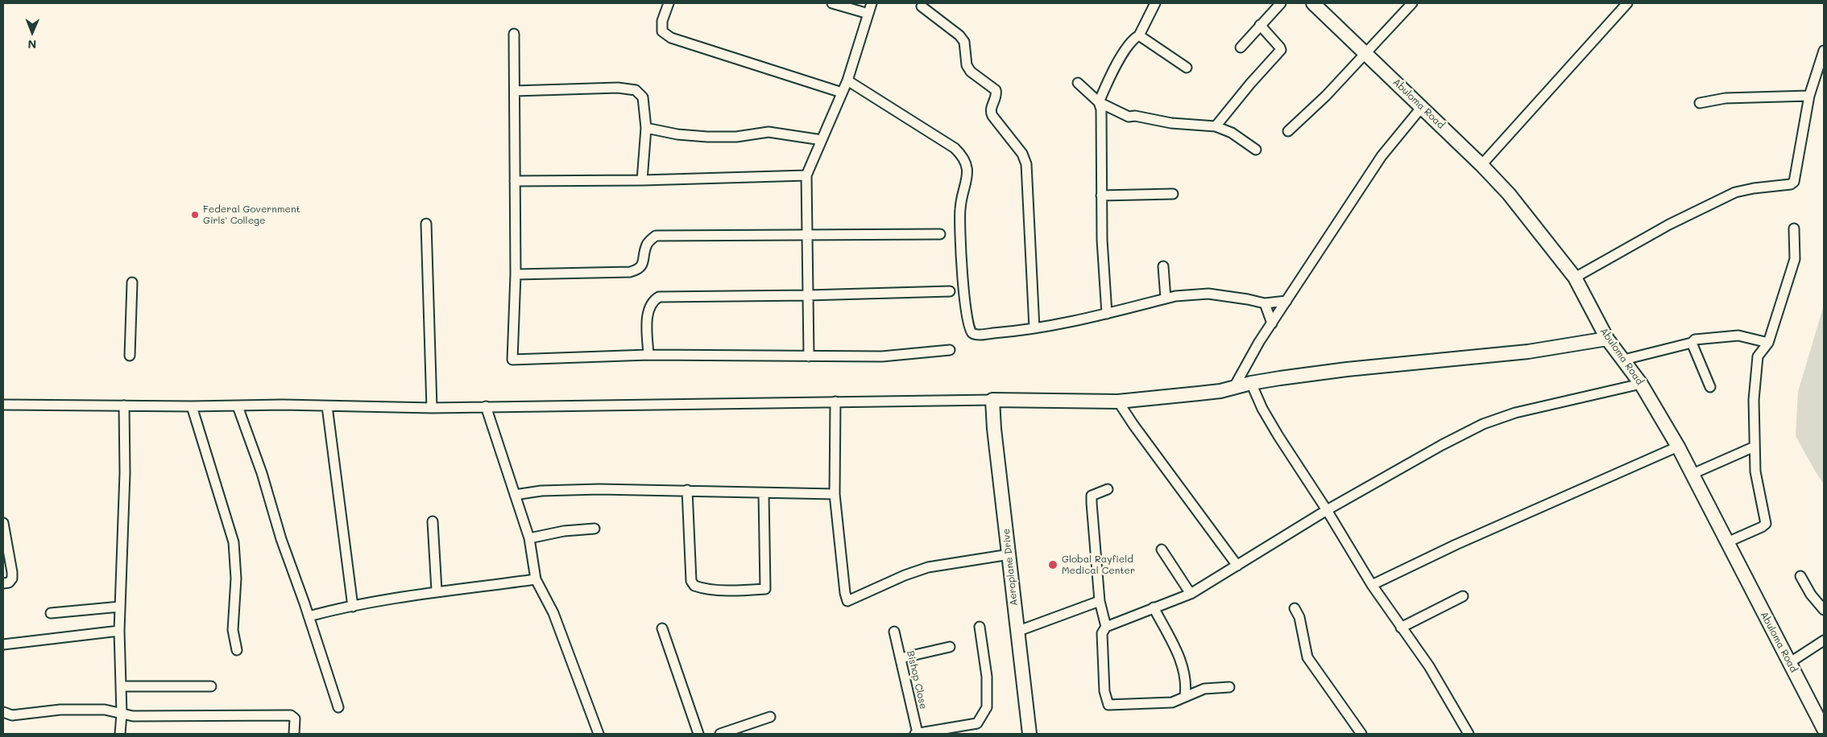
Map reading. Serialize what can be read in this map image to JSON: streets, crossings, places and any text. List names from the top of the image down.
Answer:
{
  "streets": {
    "street": ["Abuloma Road", "Aeroplane Drive", "Bishop Close"]
  },
  "places": ["Federal Government Girls' College", "Global Rayfield Medical Center"],
  "north": "bottom"
}
